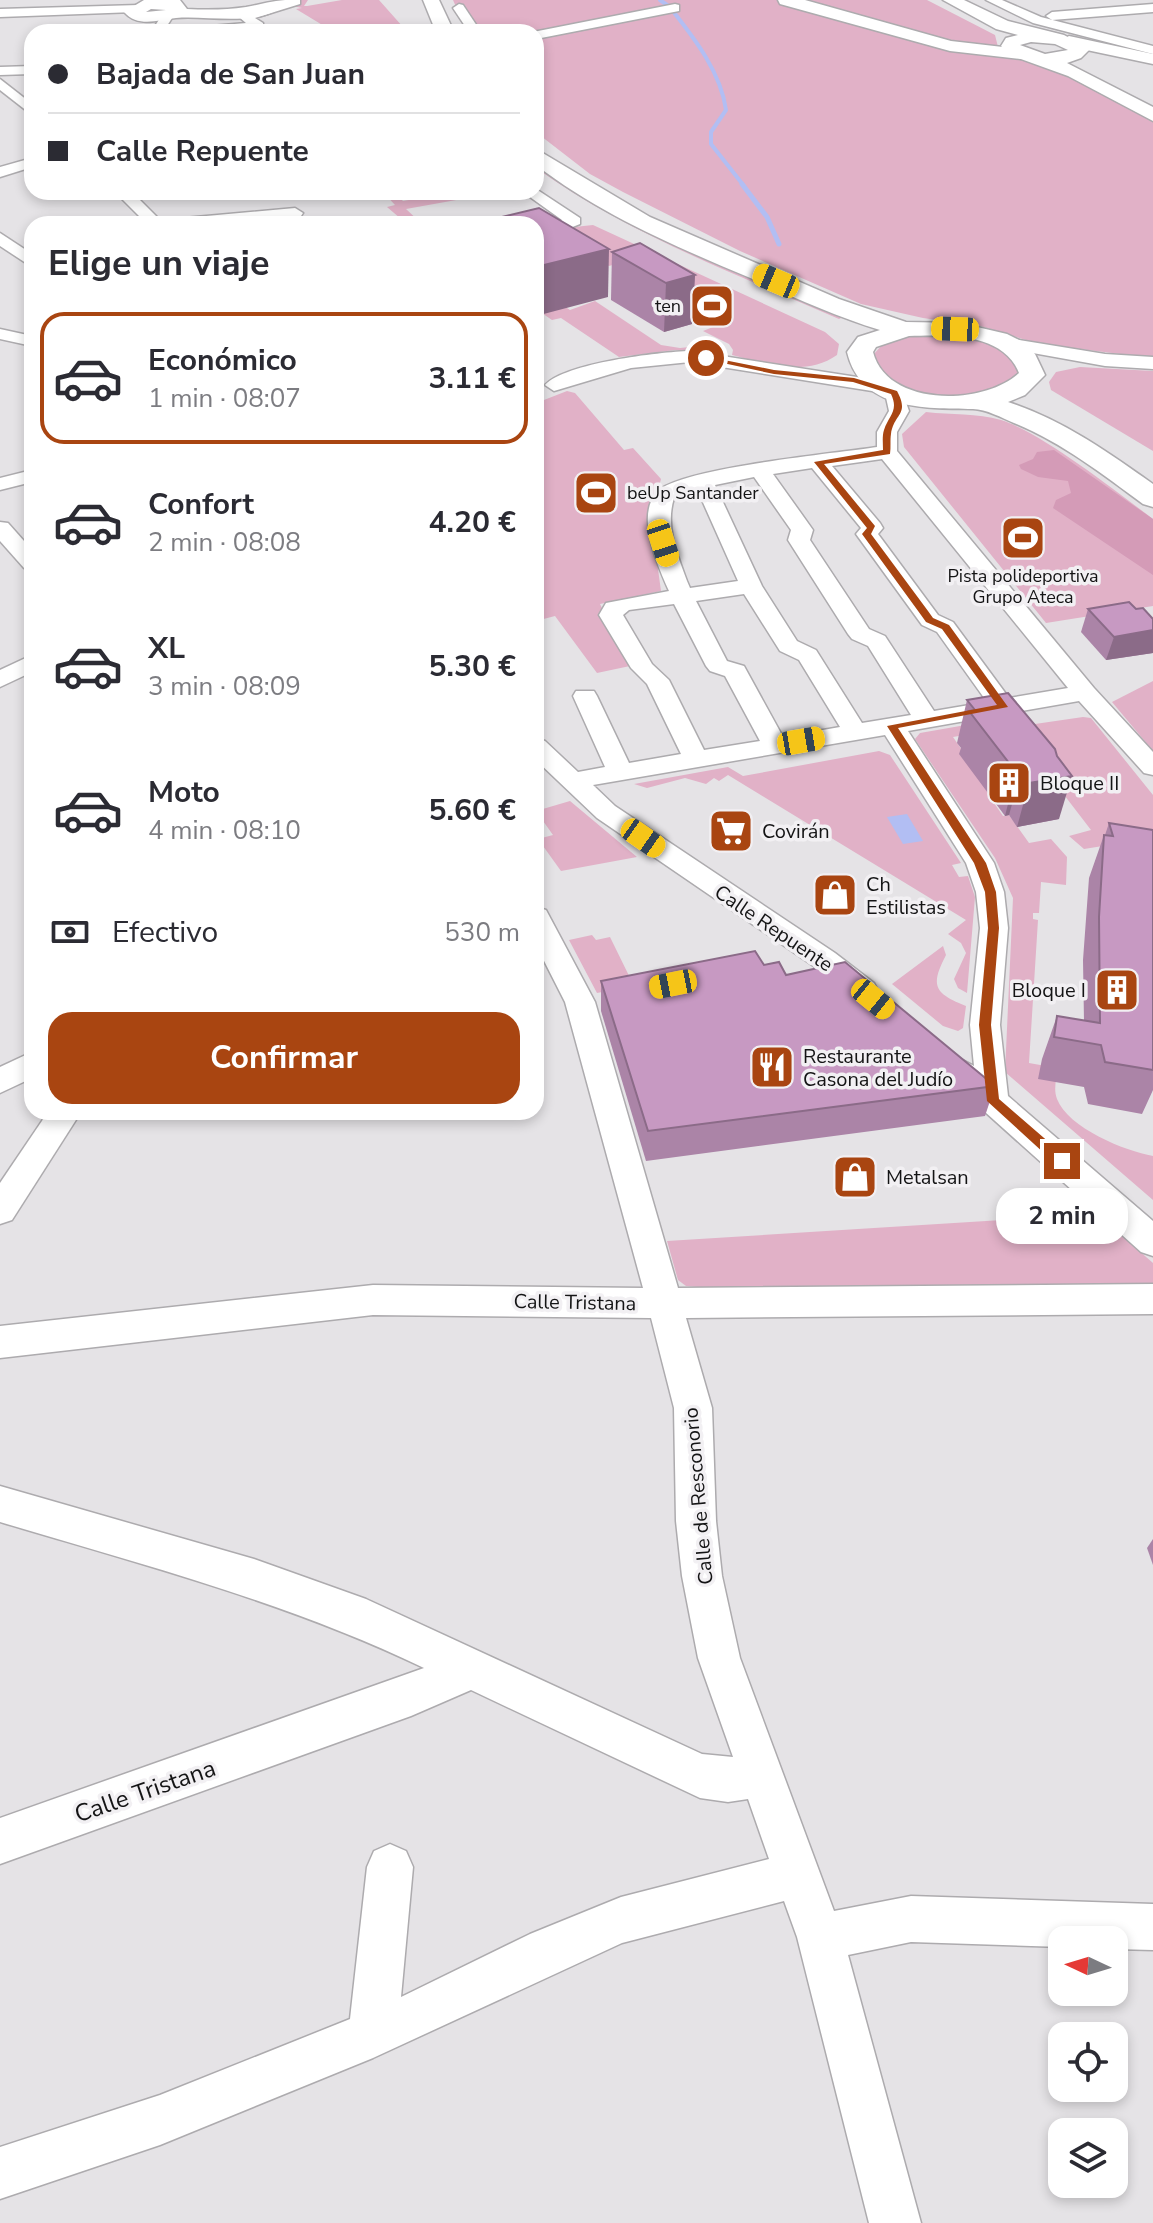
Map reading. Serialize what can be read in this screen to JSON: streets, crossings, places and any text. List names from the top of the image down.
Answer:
{
  "streets": {
    "street": ["Calle Repuente", "Calle Tristana", "Calle de Resconorio"]
  },
  "crossings": [
    ["Calle Tristana", "Calle de Resconorio"]
  ],
  "places": {
    "sports": ["ten", "beUp Santander", "Pista polideportiva Grupo Ateca"],
    "building": ["Bloque II", "Bloque I"],
    "supermarket": ["Covirán"],
    "shop": ["Ch Estilistas", "Metalsan"],
    "restaurant": ["Restaurante Casona del Judío"]
  },
  "north": "left",
  "page": {
    "banner": ["Bajada de San Juan", "Calle Repuente"],
    "heading": "Elige un viaje",
    "list": [
      {
        "name": "Económico",
        "note": "1 min · 08:07",
        "value": "3.11 €"
      },
      {
        "name": "Confort",
        "note": "2 min · 08:08",
        "value": "4.20 €"
      },
      {
        "name": "XL",
        "note": "3 min · 08:09",
        "value": "5.30 €"
      },
      {
        "name": "Moto",
        "note": "4 min · 08:10",
        "value": "5.60 €"
      }
    ],
    "pay": ["Efectivo", "530 m"],
    "buttons": "Confirmar",
    "bubble": "2 min"
  }
}
